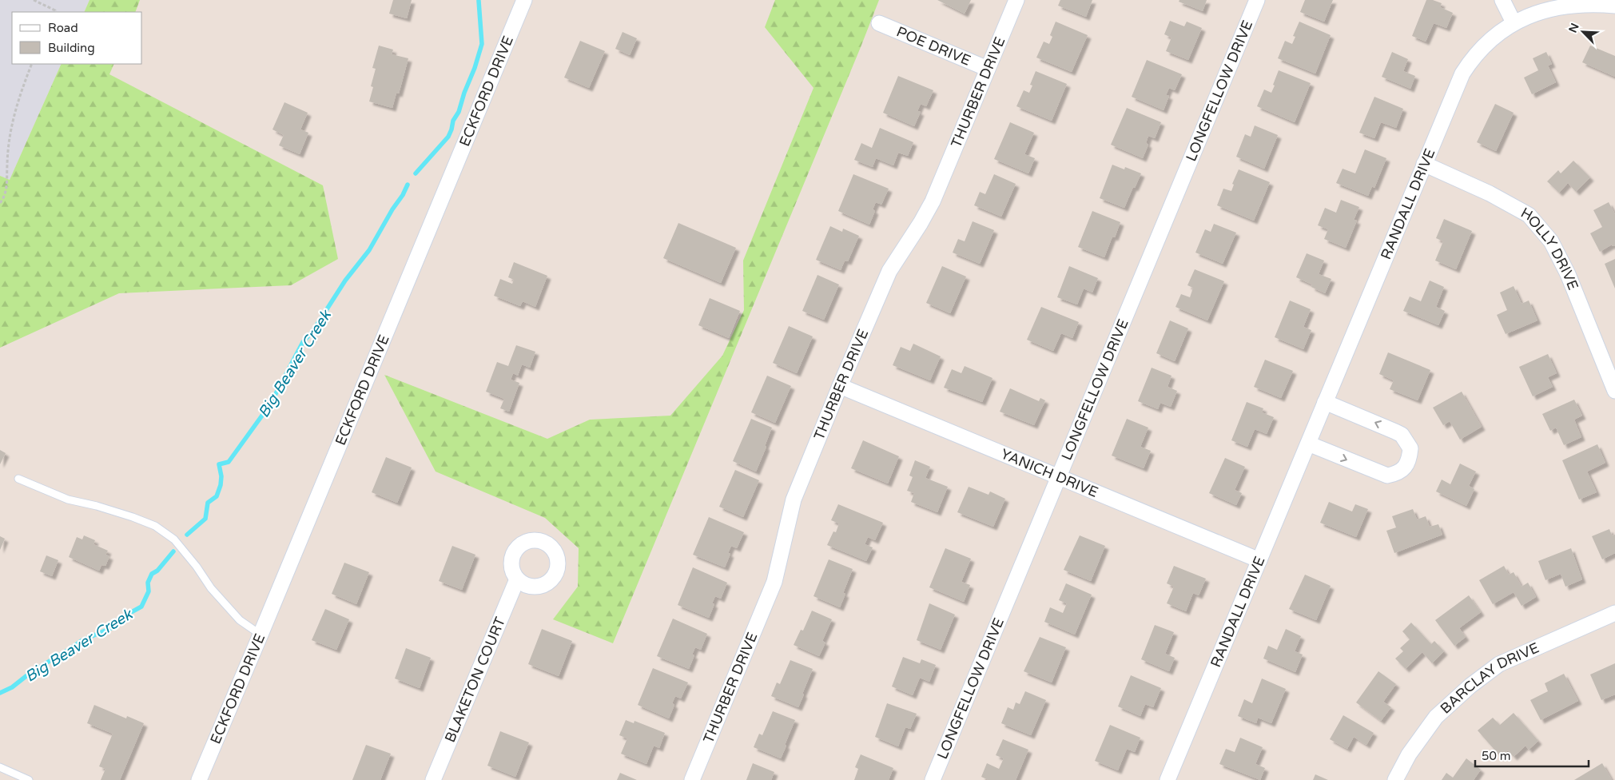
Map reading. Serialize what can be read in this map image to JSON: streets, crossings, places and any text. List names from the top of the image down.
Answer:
{
  "streets": {
    "street": [
      "POE DRIVE",
      "ECKFORD DRIVE",
      "LONGFELLOW DRIVE",
      "THURBER DRIVE",
      "RANDALL DRIVE",
      "HOLLY DRIVE",
      "YANICH DRIVE",
      "BLAKETON COURT",
      "BARCLAY DRIVE"
    ]
  },
  "crossings": [
    ["POE DRIVE", "THURBER DRIVE"],
    ["LONGFELLOW DRIVE", "YANICH DRIVE"],
    ["THURBER DRIVE", "YANICH DRIVE"],
    ["RANDALL DRIVE", "HOLLY DRIVE"],
    ["RANDALL DRIVE", "YANICH DRIVE"]
  ],
  "water": ["Big Beaver Creek"],
  "legend": ["Road", "Building"],
  "scale_bar": "50 m",
  "north": "top left"
}
